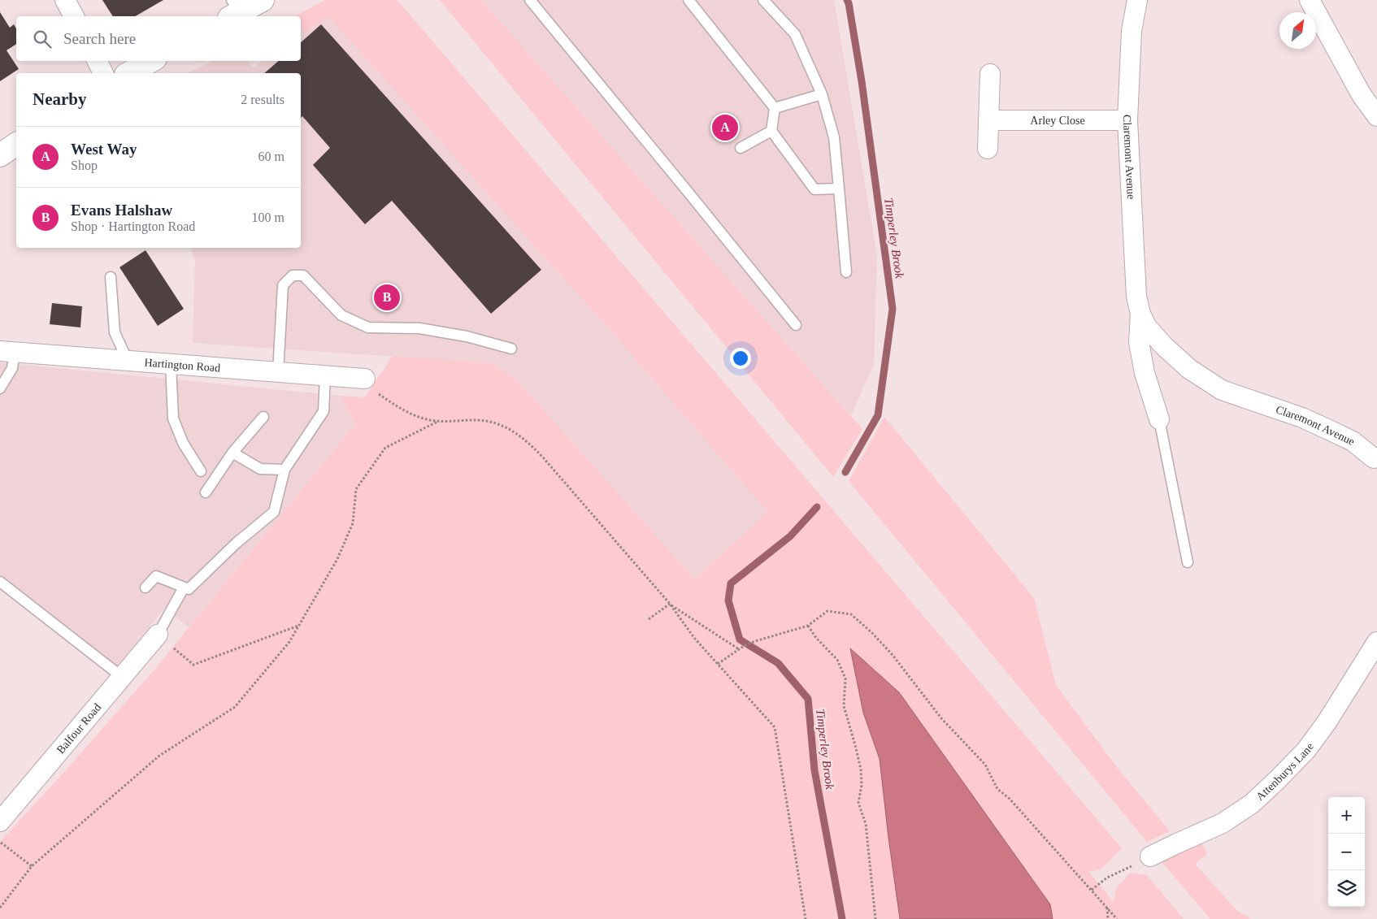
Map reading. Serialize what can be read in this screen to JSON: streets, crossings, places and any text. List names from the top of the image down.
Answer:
{
  "streets": {
    "street": [
      "Arley Close",
      "Claremont Avenue",
      "Hartington Road",
      "Balfour Road",
      "Attenburys Lane"
    ]
  },
  "crossings": [
    ["Arley Close", "Claremont Avenue"]
  ],
  "water": ["Timperley Brook"],
  "north": "top right",
  "page": {
    "search": "Search here",
    "heading": ["Nearby", "2 results"],
    "pins": ["A", "B"],
    "list": [
      {
        "mark": "A",
        "name": "West Way",
        "note": "Shop",
        "value": "60 m"
      },
      {
        "mark": "B",
        "name": "Evans Halshaw",
        "note": "Shop · Hartington Road",
        "value": "100 m"
      }
    ],
    "map_buttons": ["+", "−"]
  }
}
